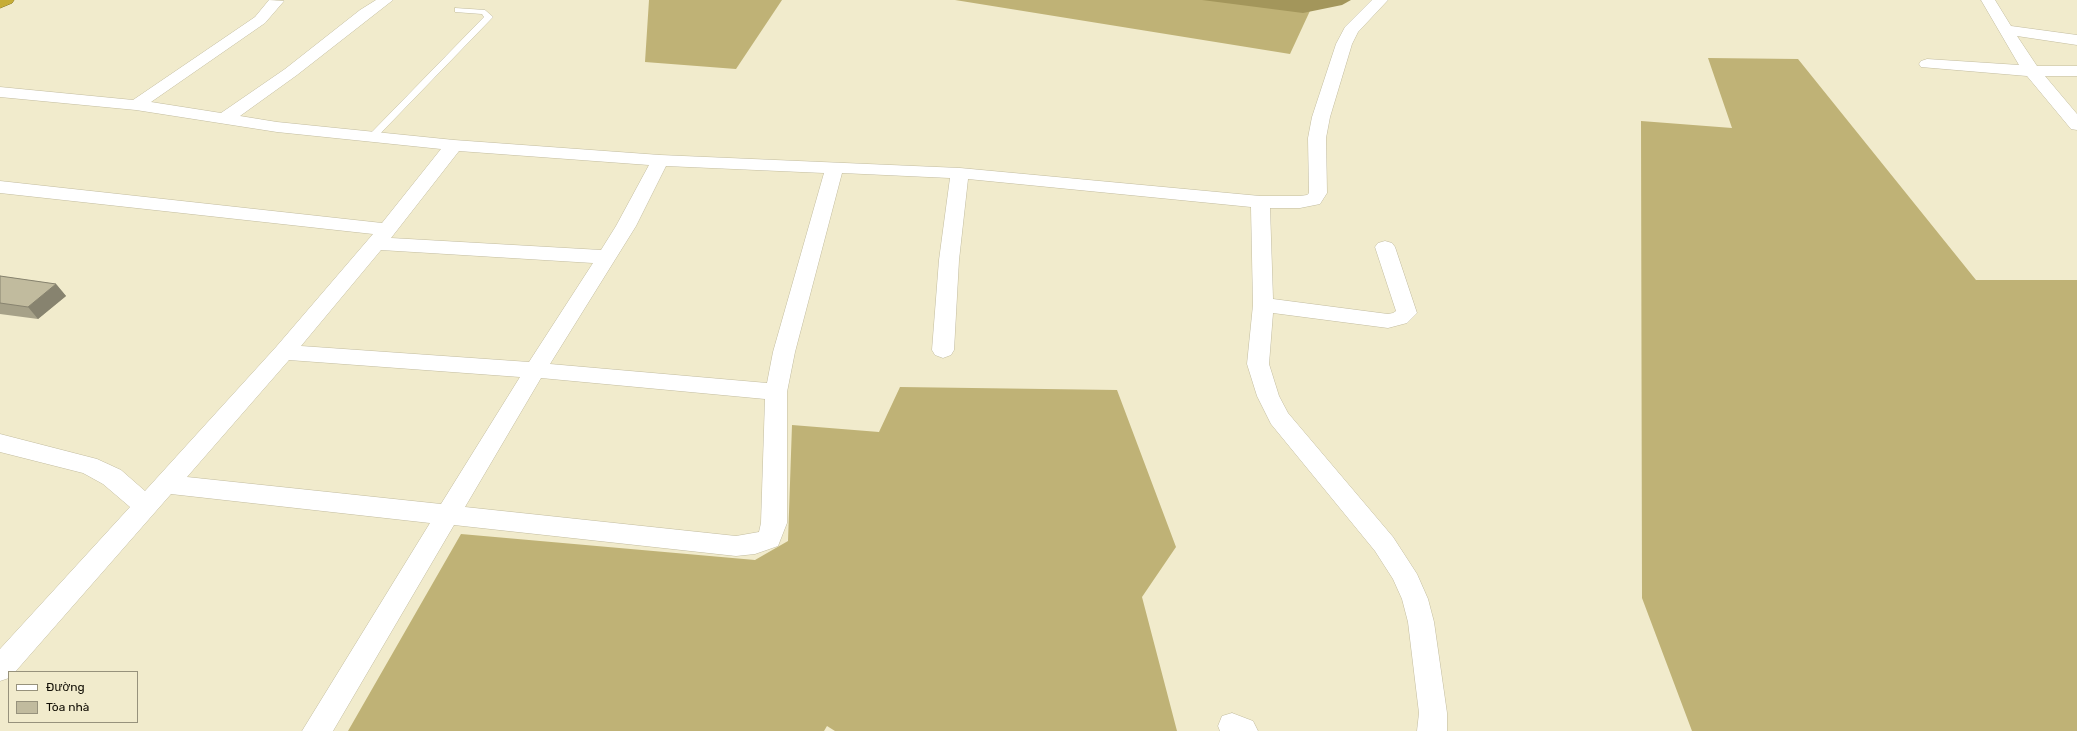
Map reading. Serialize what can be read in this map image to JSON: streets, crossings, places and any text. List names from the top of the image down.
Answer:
{
  "legend": ["Đường", "Tòa nhà"]
}
